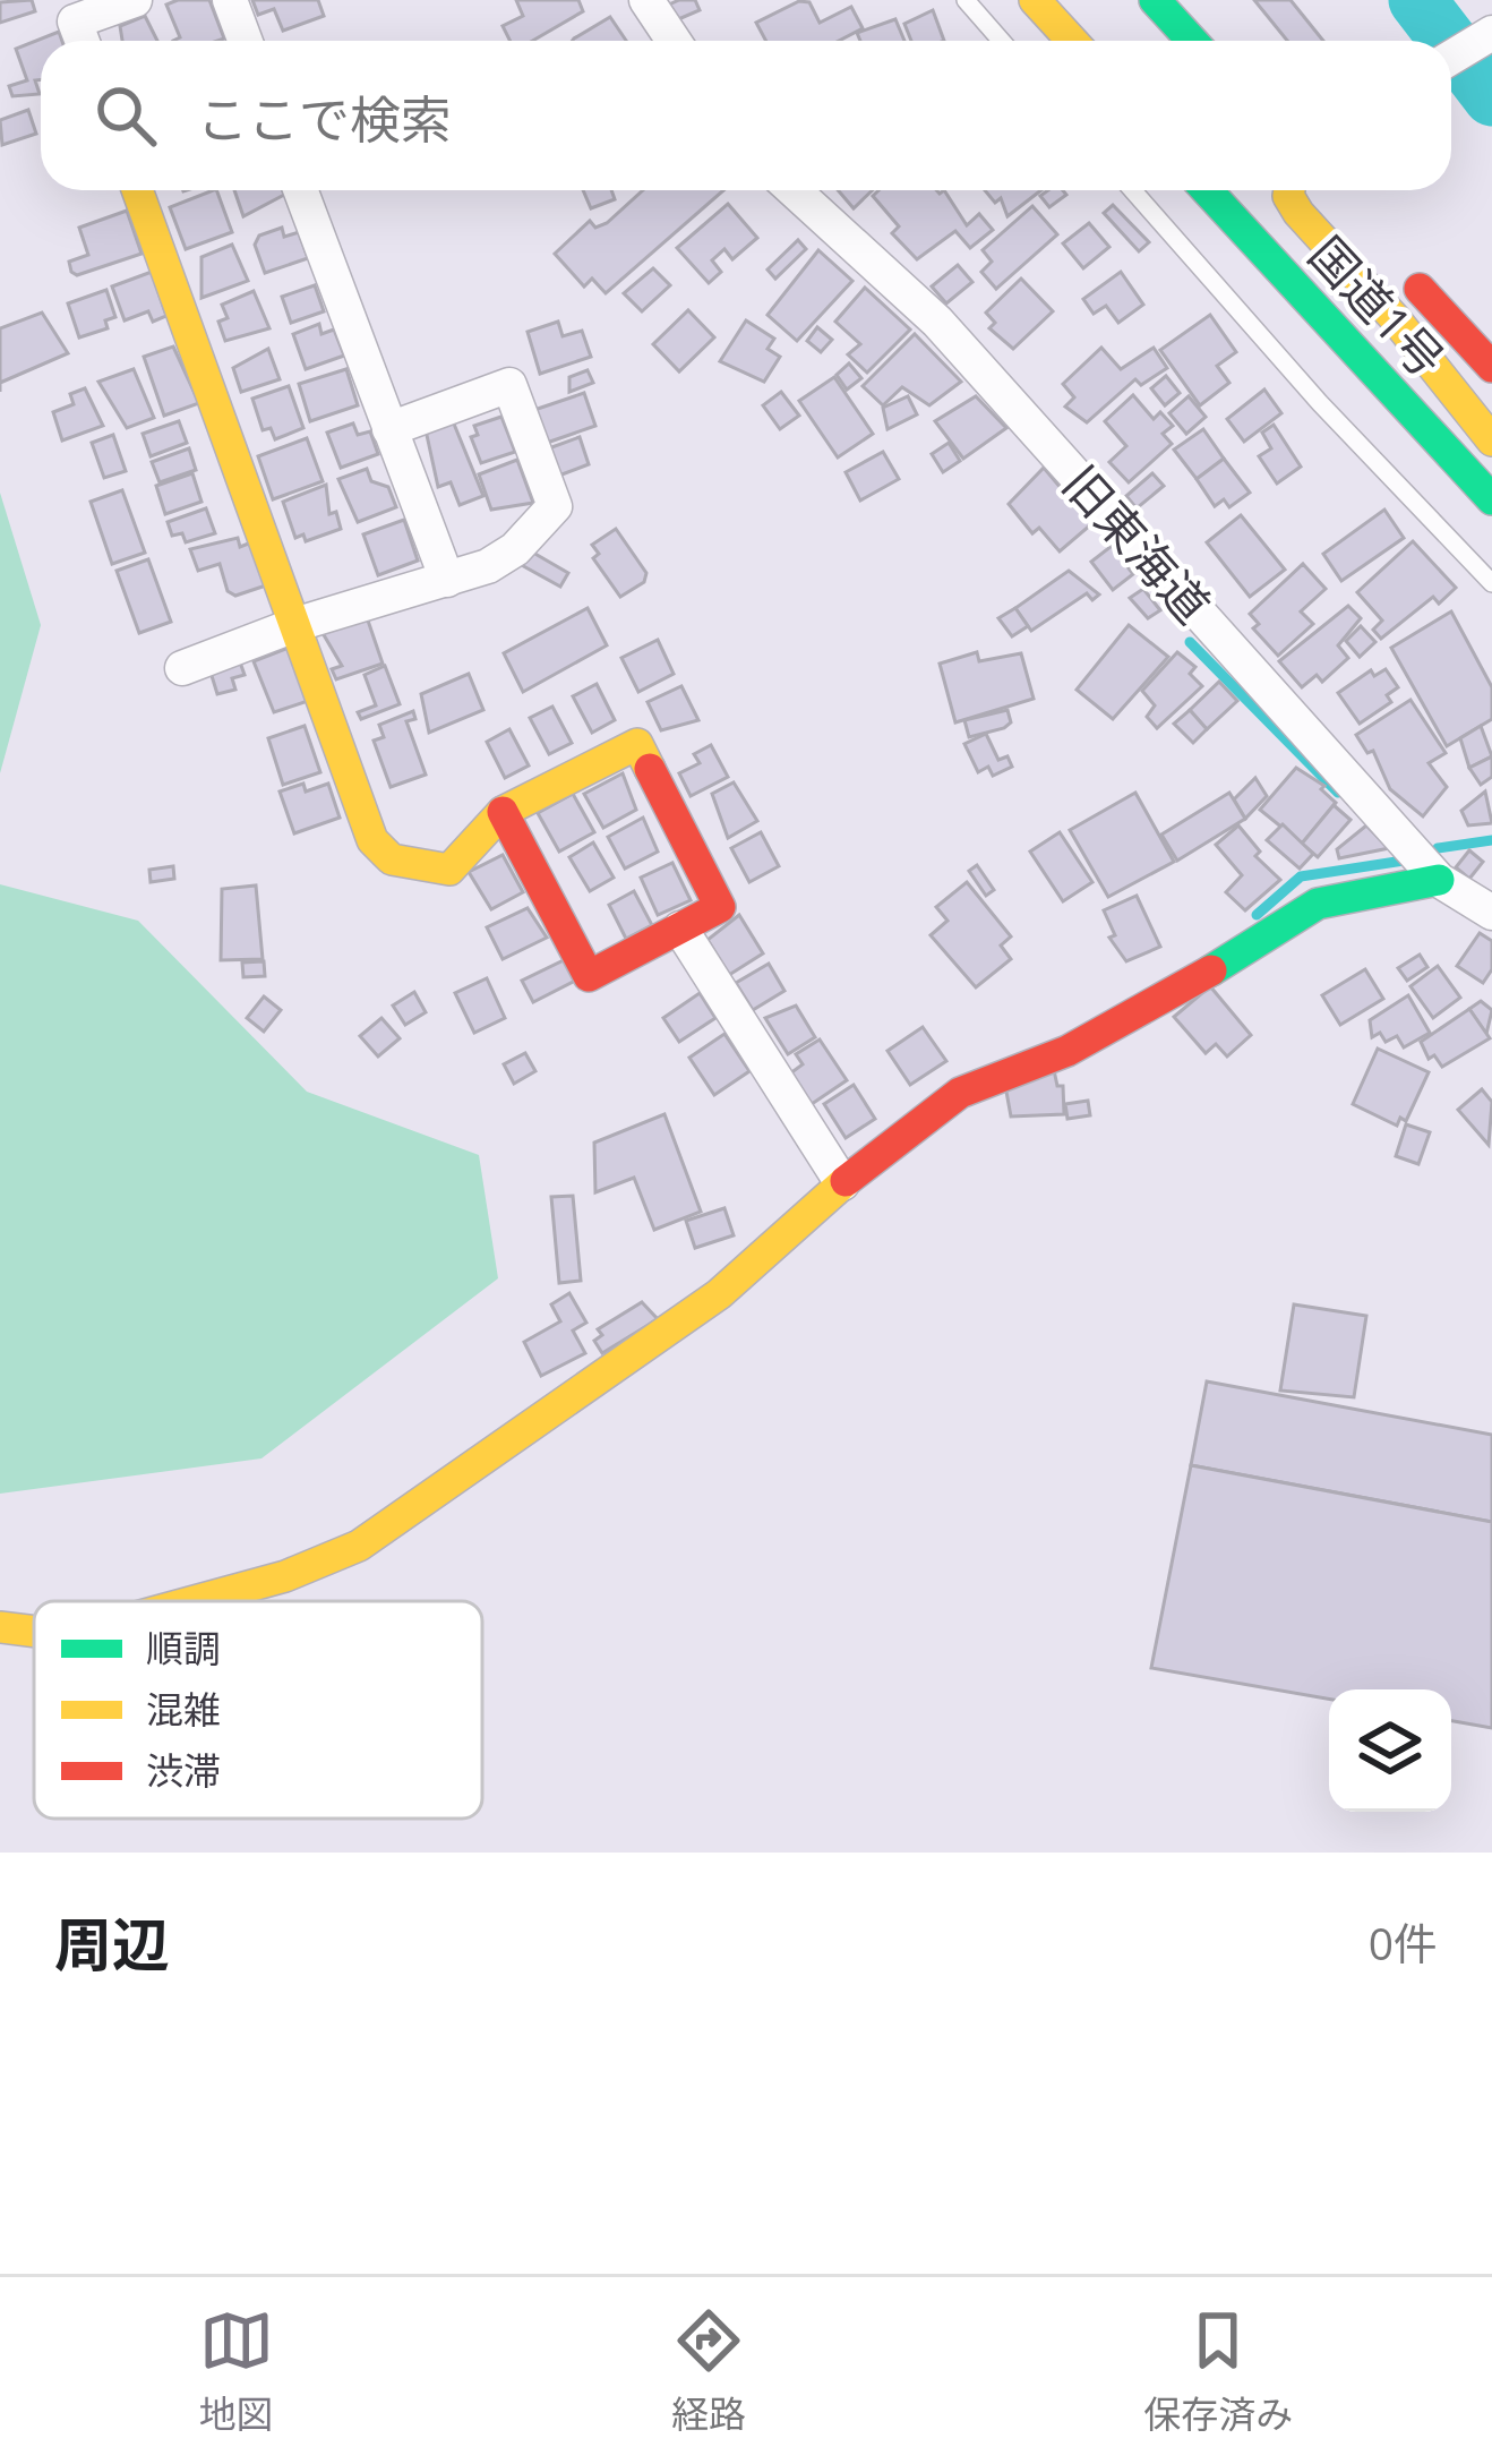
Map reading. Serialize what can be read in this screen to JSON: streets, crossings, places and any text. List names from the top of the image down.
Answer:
{
  "streets": {
    "main road": ["国道1号"],
    "street": ["旧東海道"]
  },
  "legend": ["順調", "混雑", "渋滞"],
  "page": {
    "search": "ここで検索",
    "heading": ["周辺", "0件"],
    "nav": ["地図", "経路", "保存済み"]
  }
}
